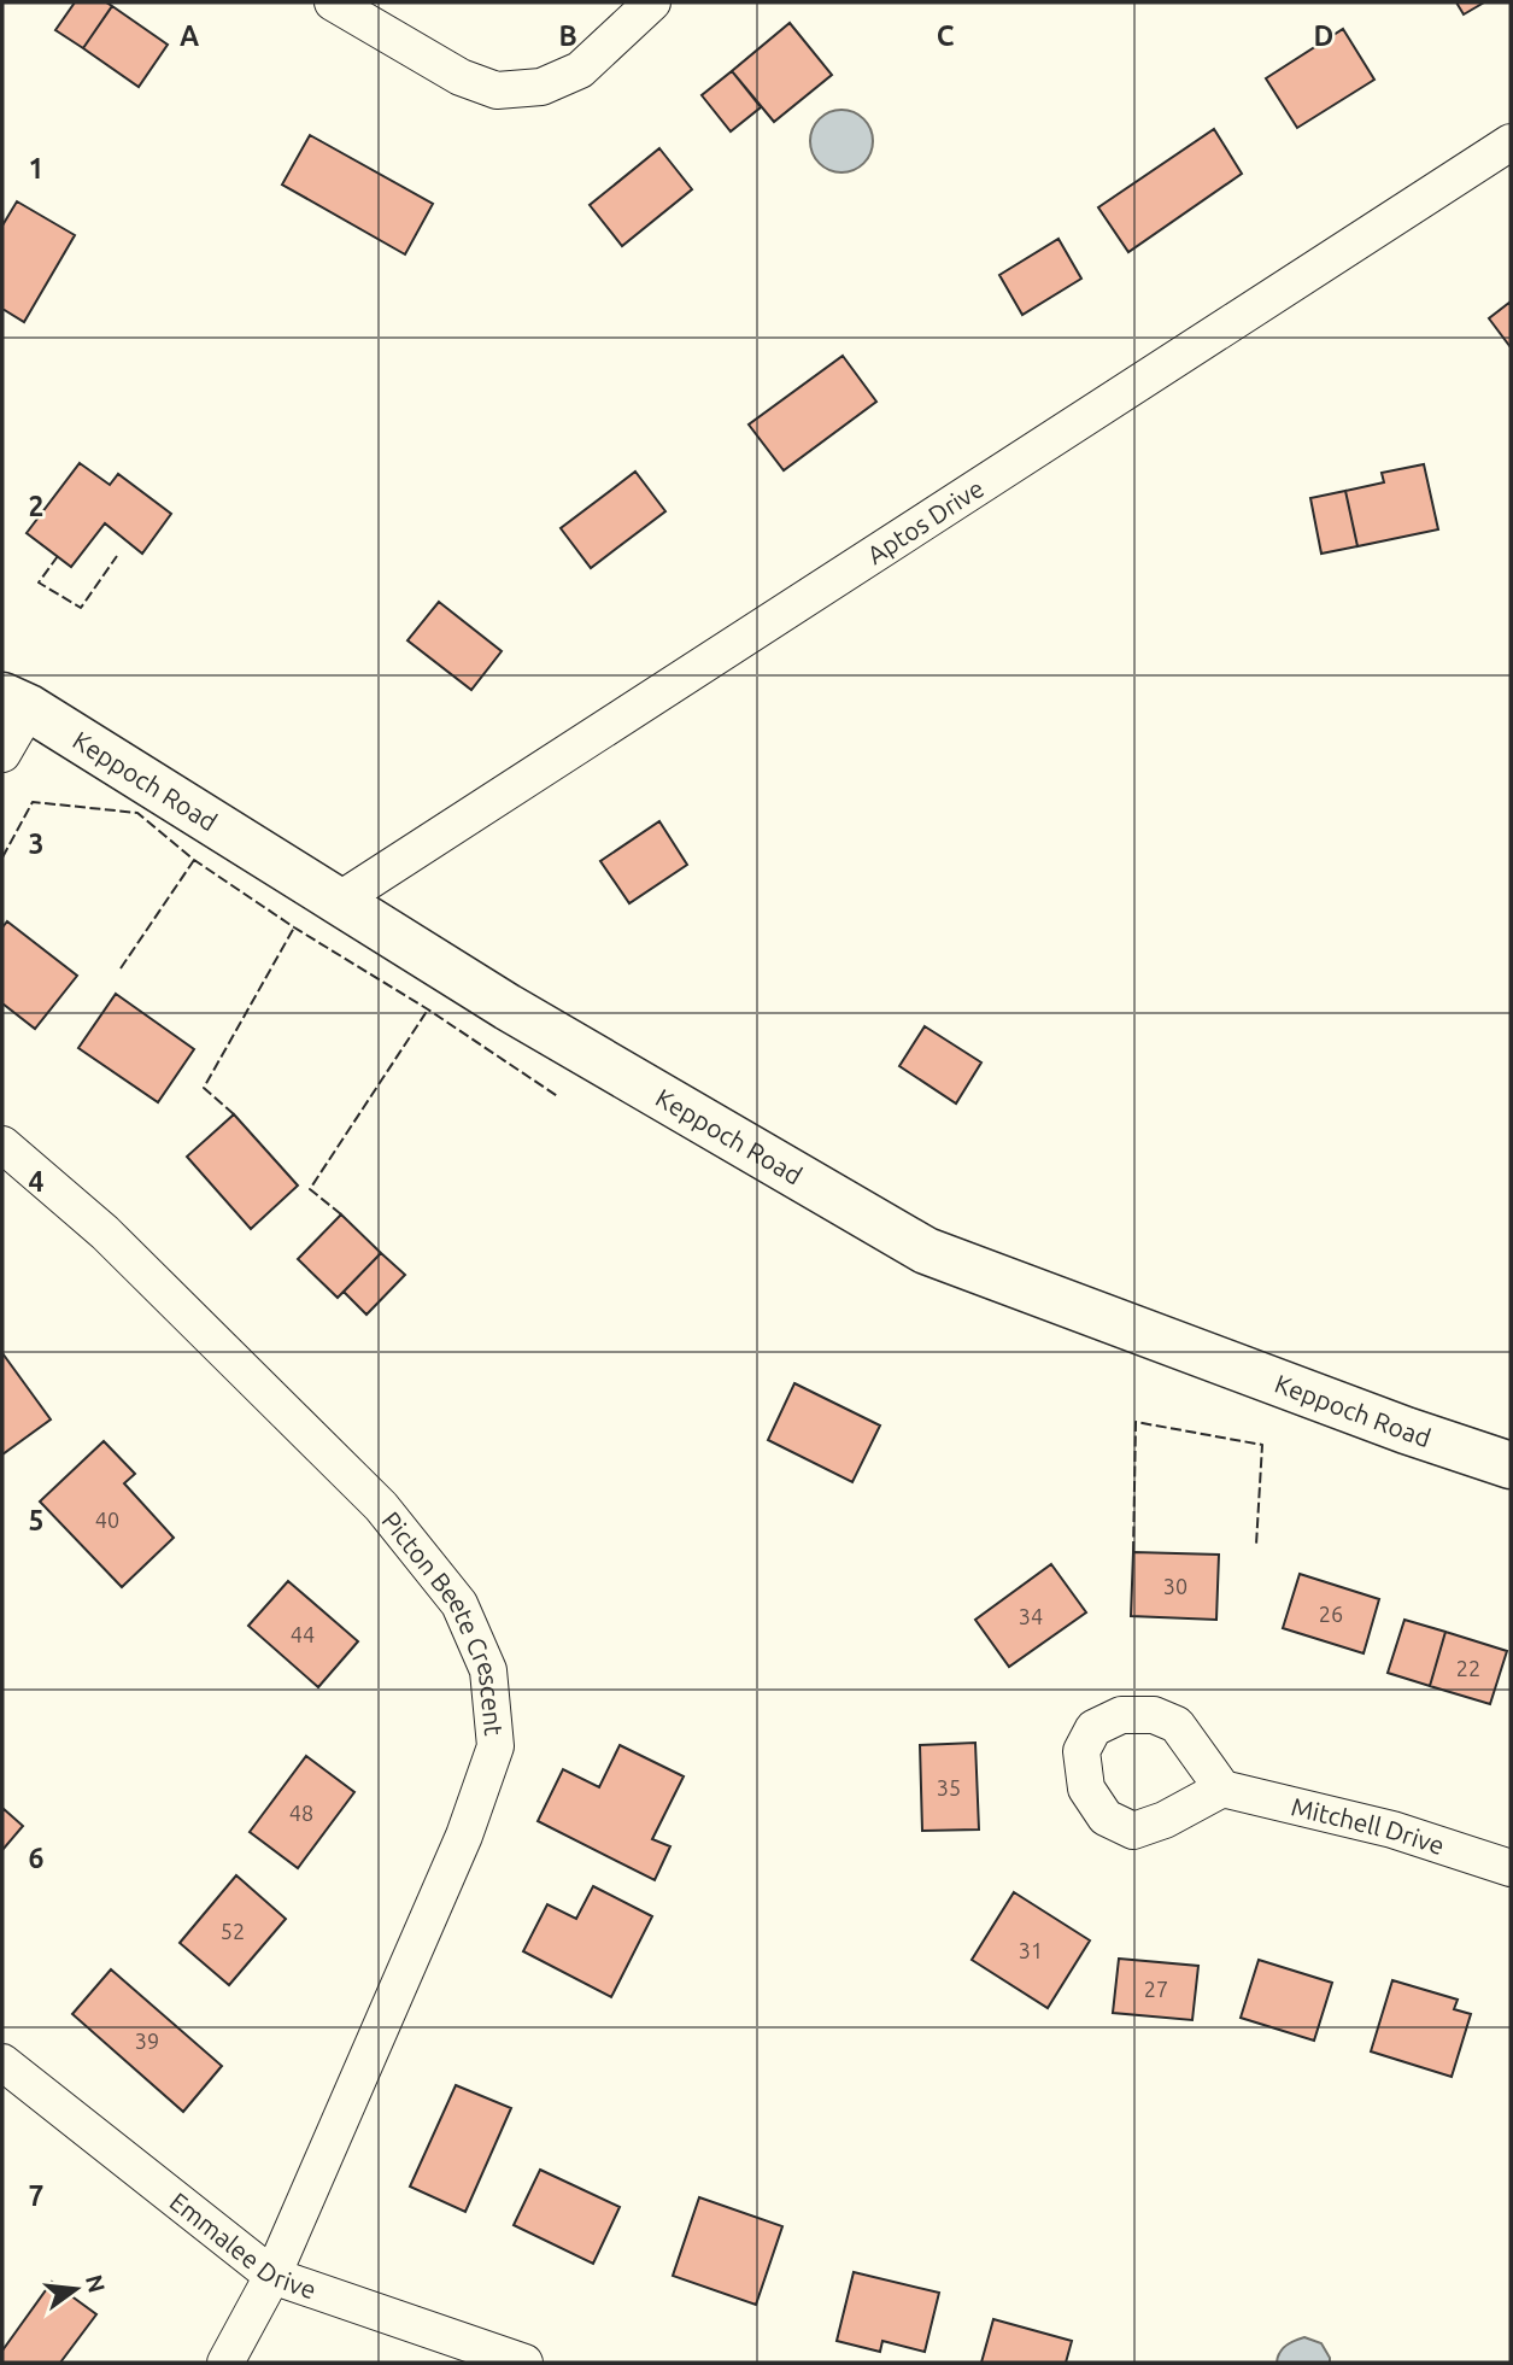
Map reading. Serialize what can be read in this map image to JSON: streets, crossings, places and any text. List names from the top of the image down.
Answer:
{
  "streets": {
    "street": [
      "Aptos Drive",
      "Keppoch Road",
      "Picton Beete Crescent",
      "Mitchell Drive",
      "Emmalee Drive"
    ]
  },
  "crossings": [
    ["Aptos Drive", "Keppoch Road"],
    ["Picton Beete Crescent", "Emmalee Drive"]
  ],
  "house_numbers": [
    "40",
    "30",
    "26",
    "34",
    "44",
    "22",
    "35",
    "48",
    "52",
    "31",
    "27",
    "39"
  ],
  "north": "right",
  "grid": {
    "columns": [
      "A",
      "B",
      "C",
      "D"
    ],
    "rows": [
      "1",
      "2",
      "3",
      "4",
      "5",
      "6",
      "7"
    ]
  }
}
